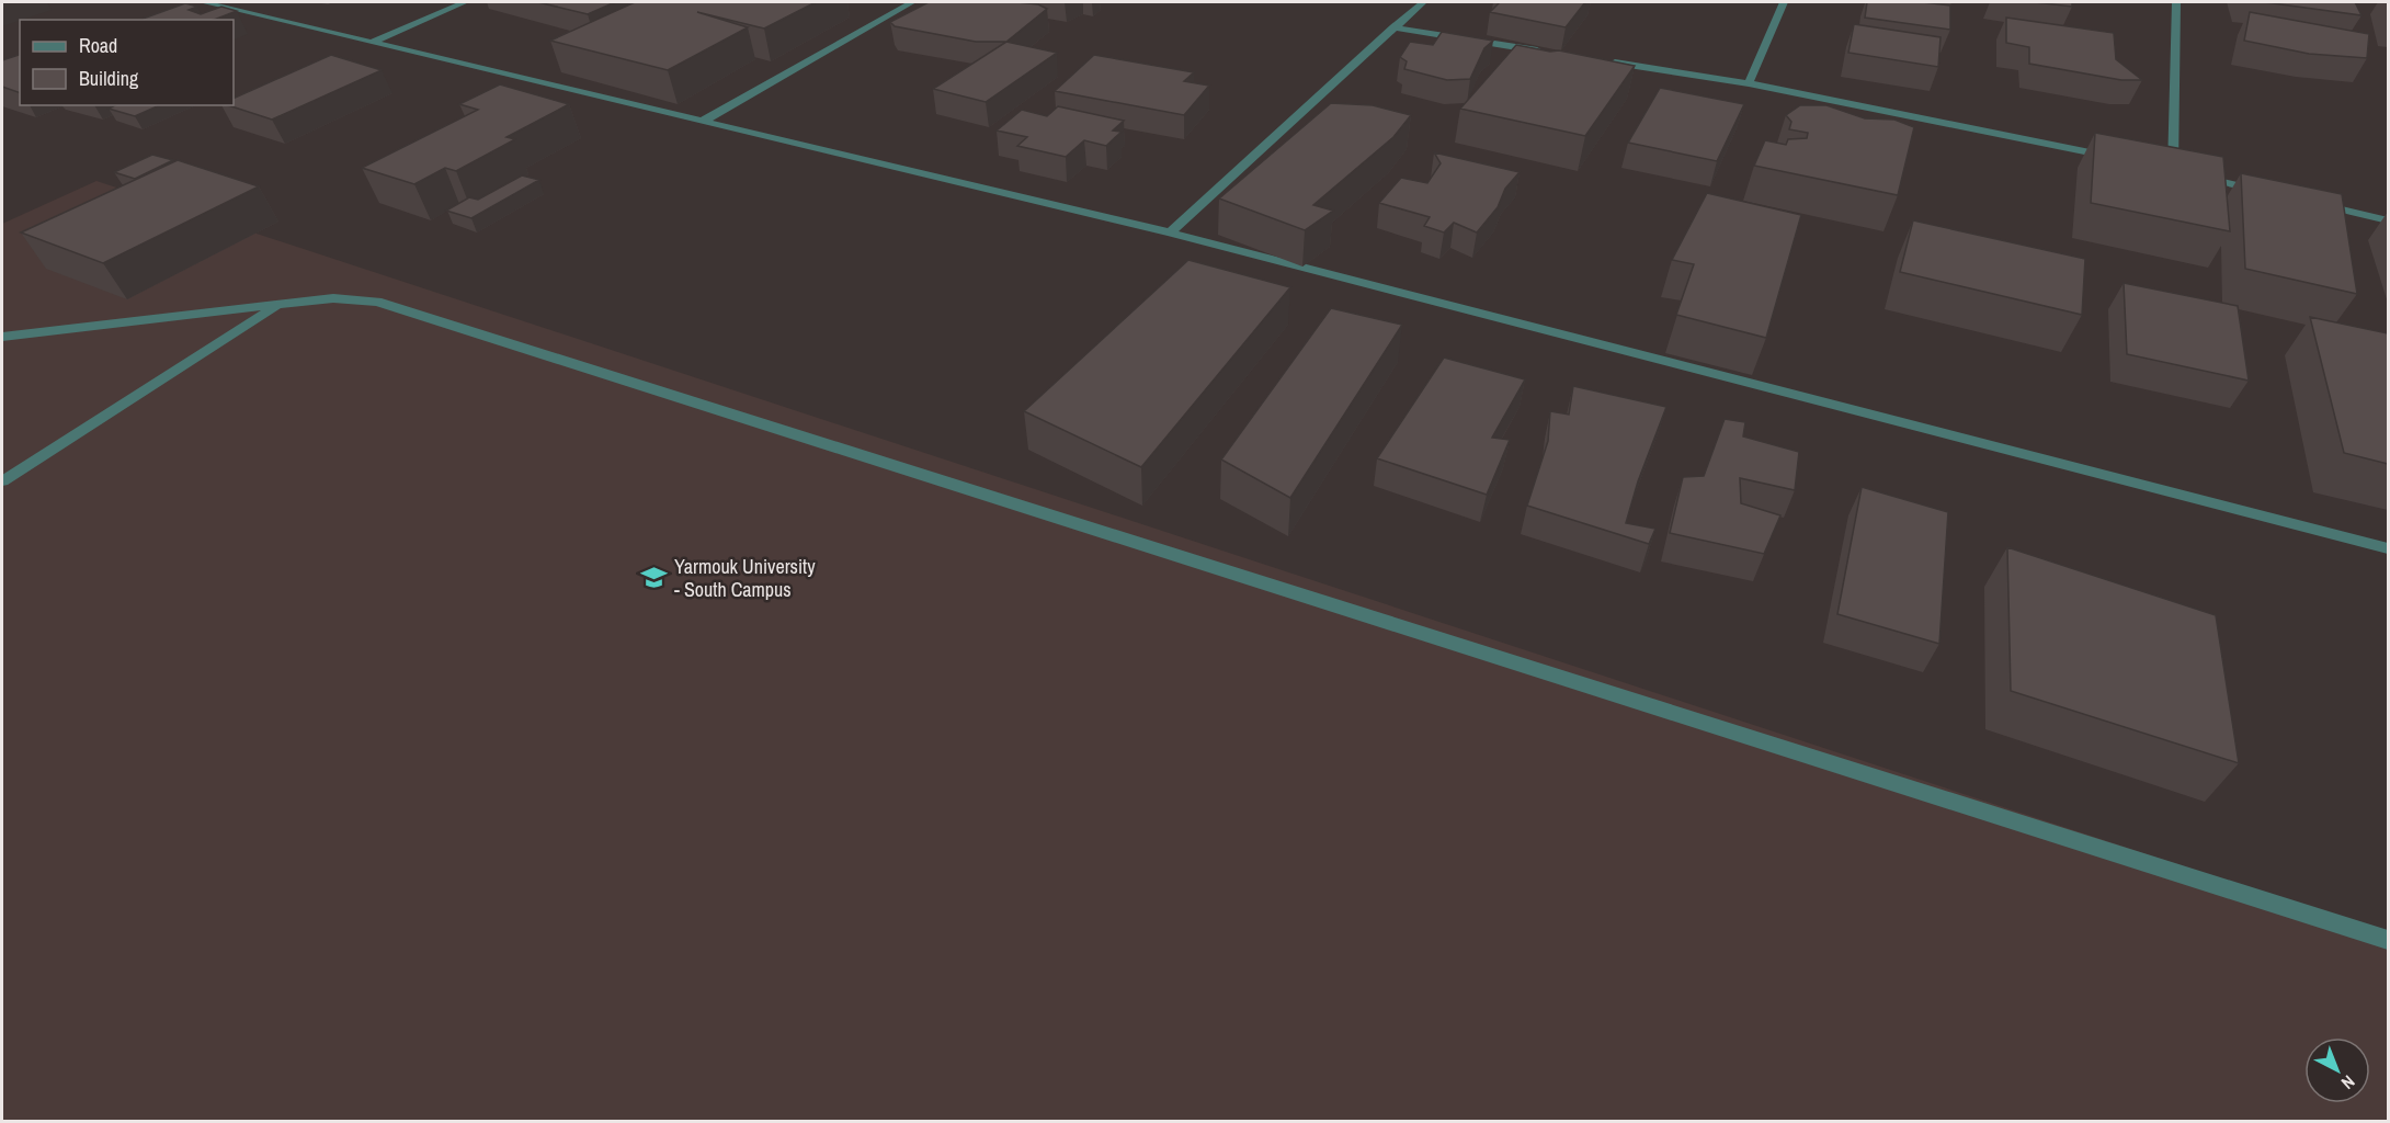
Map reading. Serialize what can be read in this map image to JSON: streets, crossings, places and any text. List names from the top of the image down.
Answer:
{
  "places": {
    "school or university": ["Yarmouk University - South Campus"]
  },
  "legend": ["Road", "Building"],
  "north": "bottom right"
}
